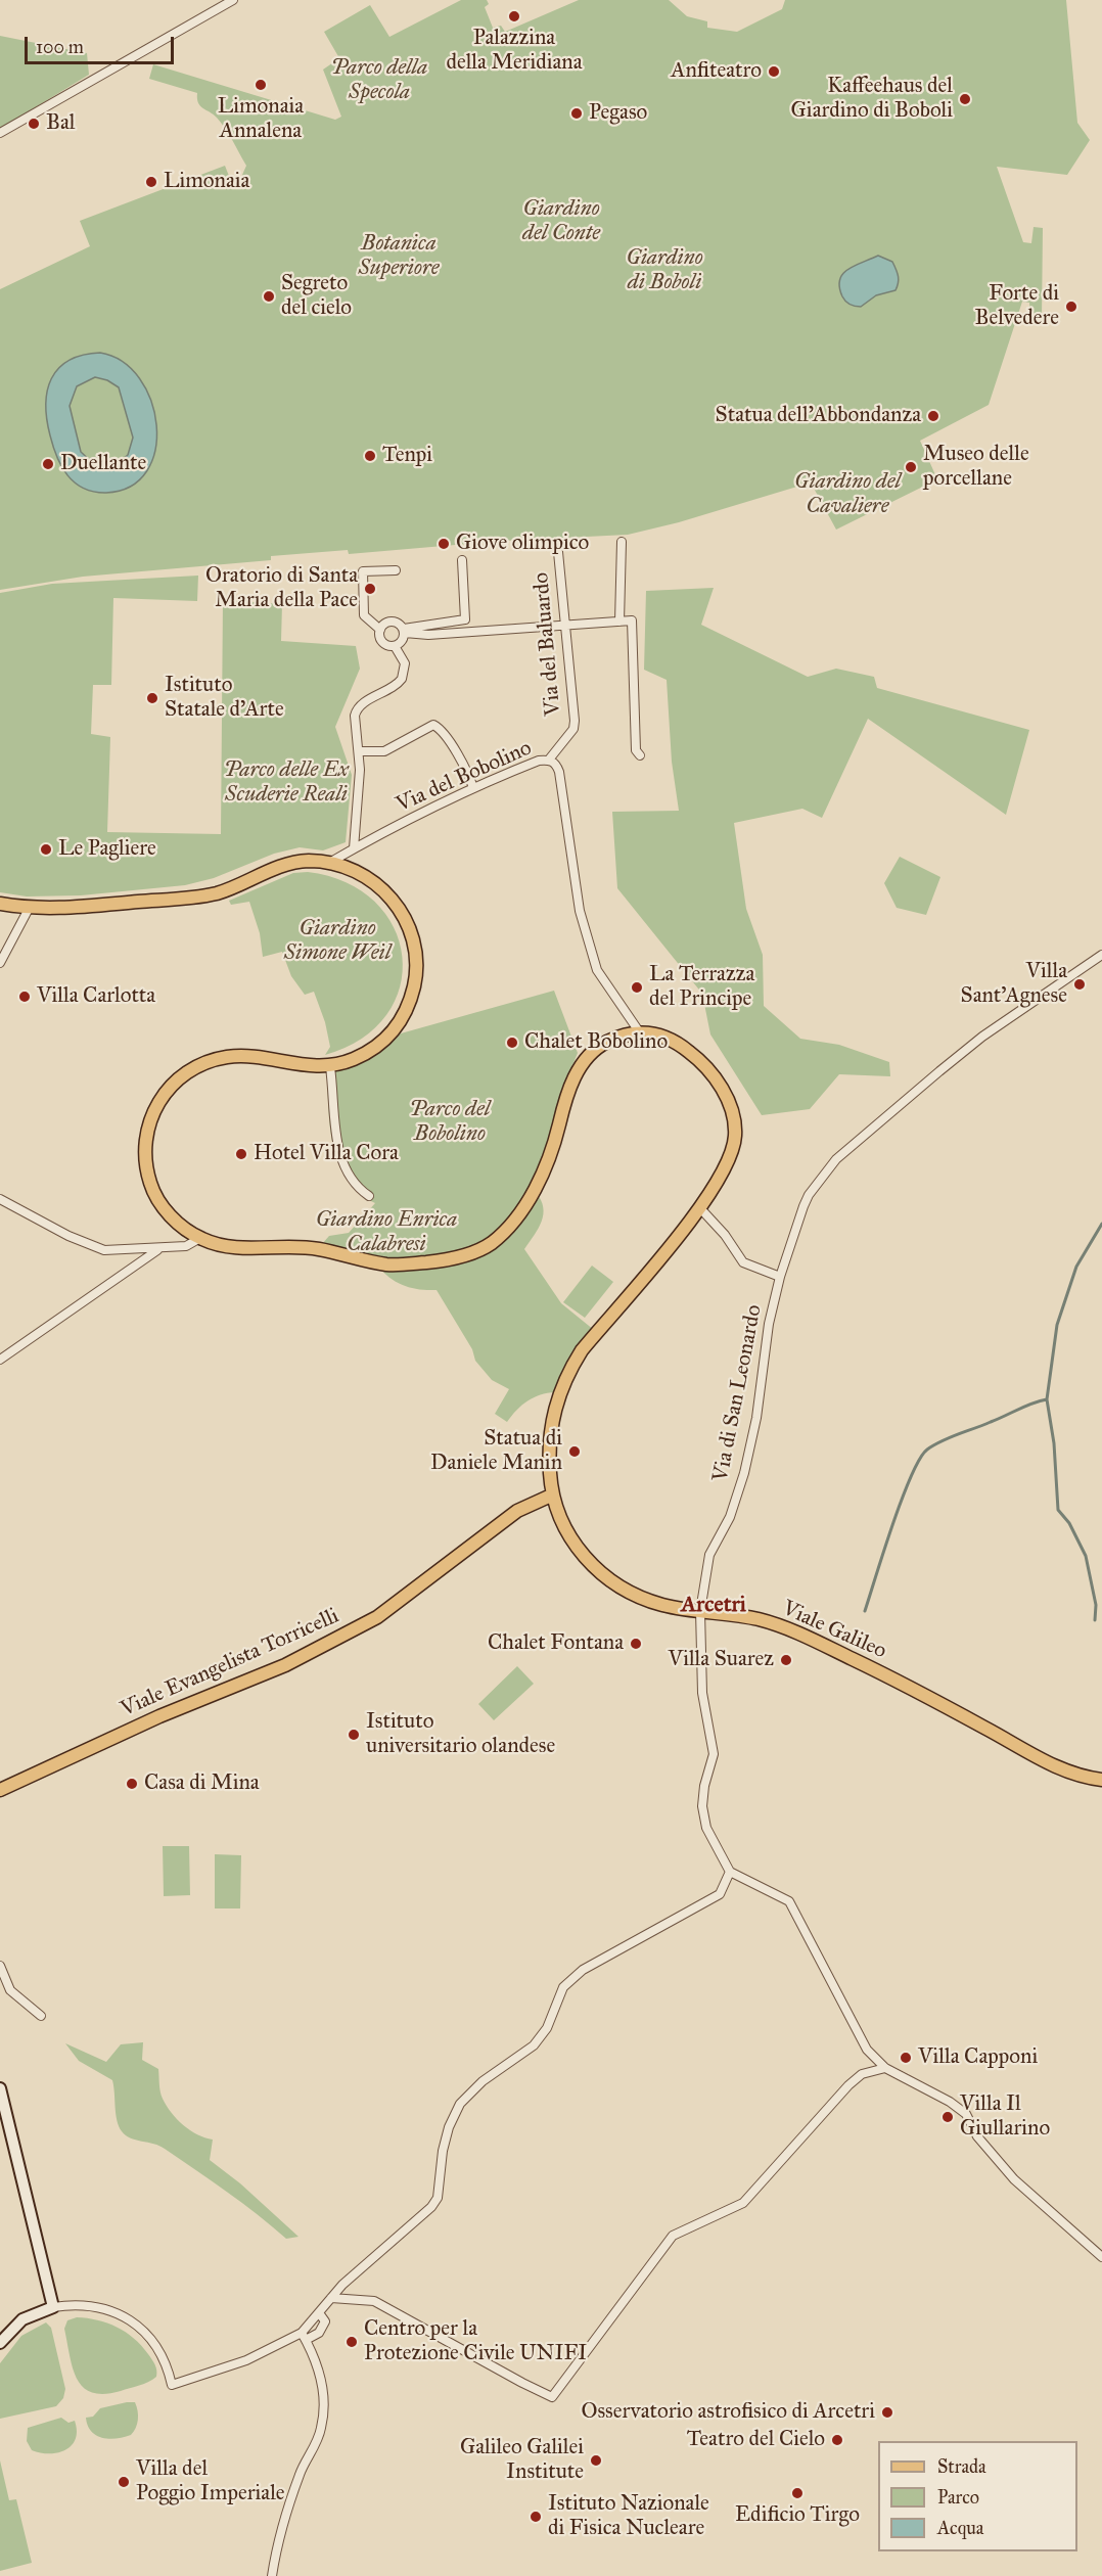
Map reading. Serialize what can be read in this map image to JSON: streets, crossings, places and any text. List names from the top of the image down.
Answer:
{
  "streets": {
    "main road": ["Viale Galileo", "Viale Evangelista Torricelli"],
    "street": ["Via del Baluardo", "Via del Bobolino", "Via di San Leonardo"]
  },
  "crossings": [
    ["Via del Baluardo", "Via del Bobolino"],
    ["Via del Bobolino", "Viale Galileo"],
    ["Via di San Leonardo", "Viale Galileo"],
    ["Viale Galileo", "Viale Evangelista Torricelli"]
  ],
  "districts": ["Arcetri"],
  "parks": [
    "Parco della Specola",
    "Giardino del Conte",
    "Botanica Superiore",
    "Giardino di Boboli",
    "Giardino del Cavaliere",
    "Parco delle Ex Scuderie Reali",
    "Giardino Simone Weil",
    "Parco del Bobolino",
    "Giardino Enrica Calabresi"
  ],
  "places": [
    "Palazzina della Meridiana",
    "Anfiteatro",
    "Limonaia Annalena",
    "Kaffeehaus del Giardino di Boboli",
    "Pegaso",
    "Bal",
    "Limonaia",
    "Segreto del cielo",
    "Forte di Belvedere",
    "Statua dell'Abbondanza",
    "Tenpi",
    "Duellante",
    "Museo delle porcellane",
    "Giove olimpico",
    "Oratorio di Santa Maria della Pace",
    "Istituto Statale d'Arte",
    "Le Pagliere",
    "Villa Sant'Agnese",
    "La Terrazza del Principe",
    "Villa Carlotta",
    "Chalet Bobolino",
    "Hotel Villa Cora",
    "Statua di Daniele Manin",
    "Chalet Fontana",
    "Villa Suarez",
    "Istituto universitario olandese",
    "Casa di Mina",
    "Villa Capponi",
    "Villa Il Giullarino",
    "Centro per la Protezione Civile UNIFI",
    "Osservatorio astrofisico di Arcetri",
    "Teatro del Cielo",
    "Galileo Galilei Institute",
    "Villa del Poggio Imperiale",
    "Edificio Tirgo",
    "Istituto Nazionale di Fisica Nucleare"
  ],
  "legend": ["Strada", "Parco", "Acqua"],
  "scale_bar": "100 m"
}
